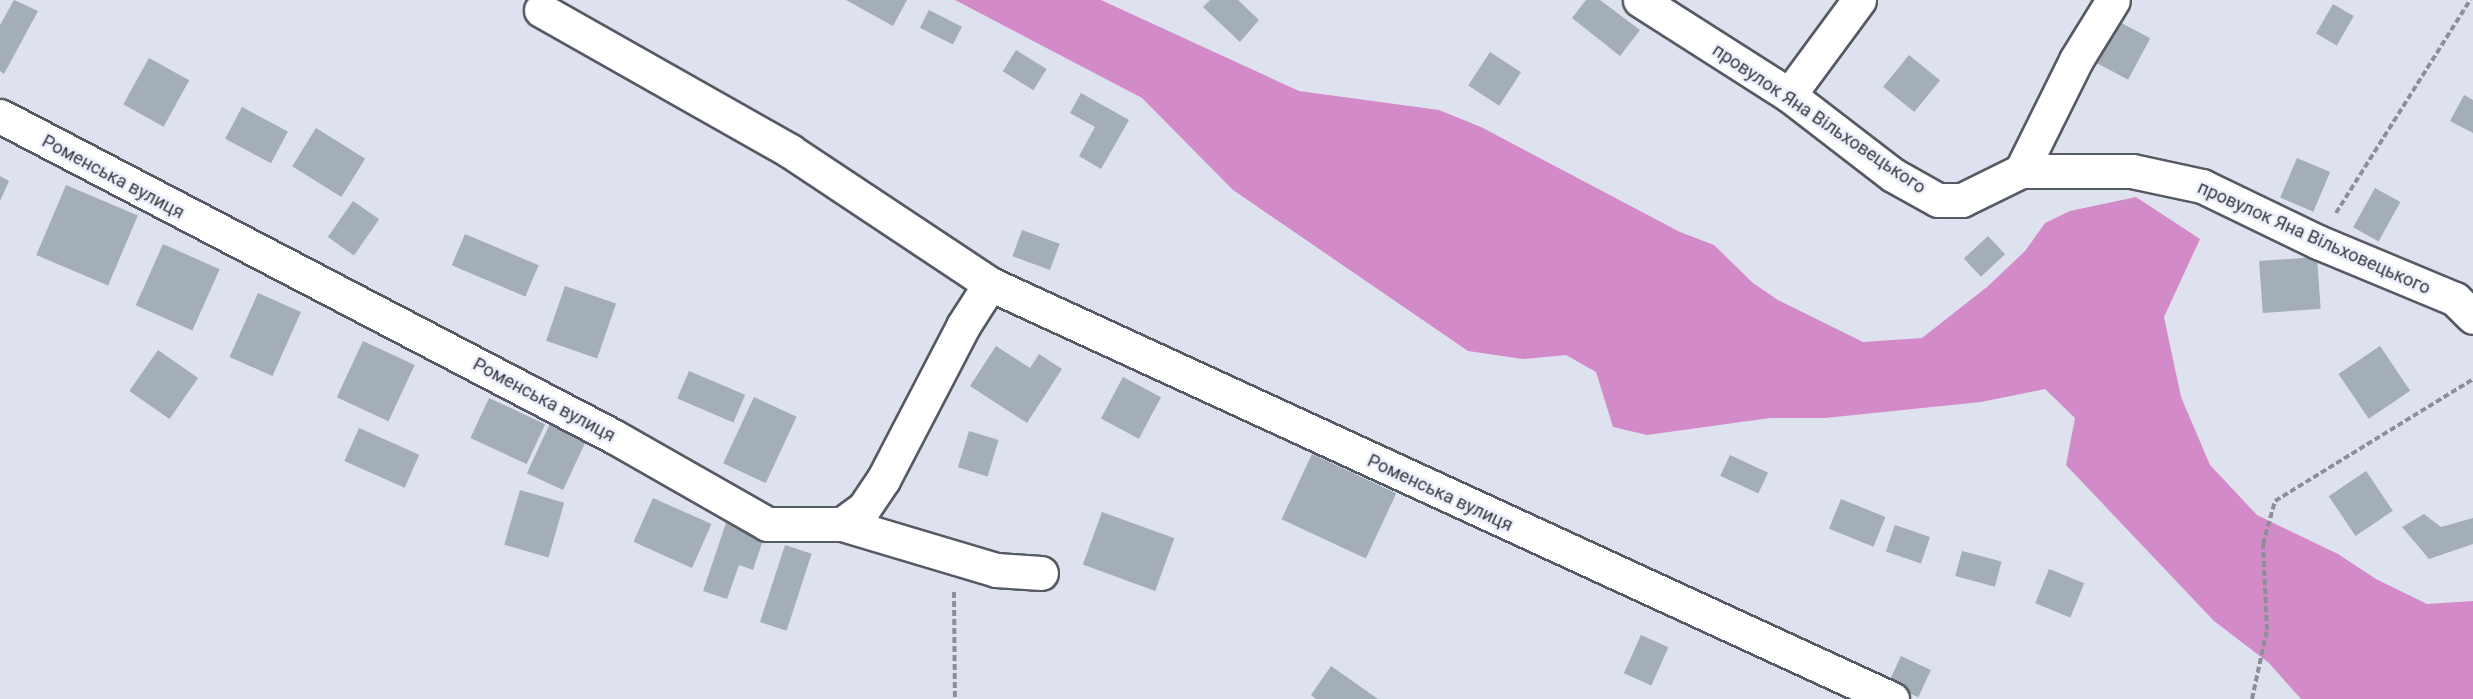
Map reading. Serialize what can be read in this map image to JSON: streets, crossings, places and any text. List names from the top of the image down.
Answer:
{
  "streets": {
    "street": ["провулок Яна Вільховецького", "Роменська вулиця"]
  }
}
